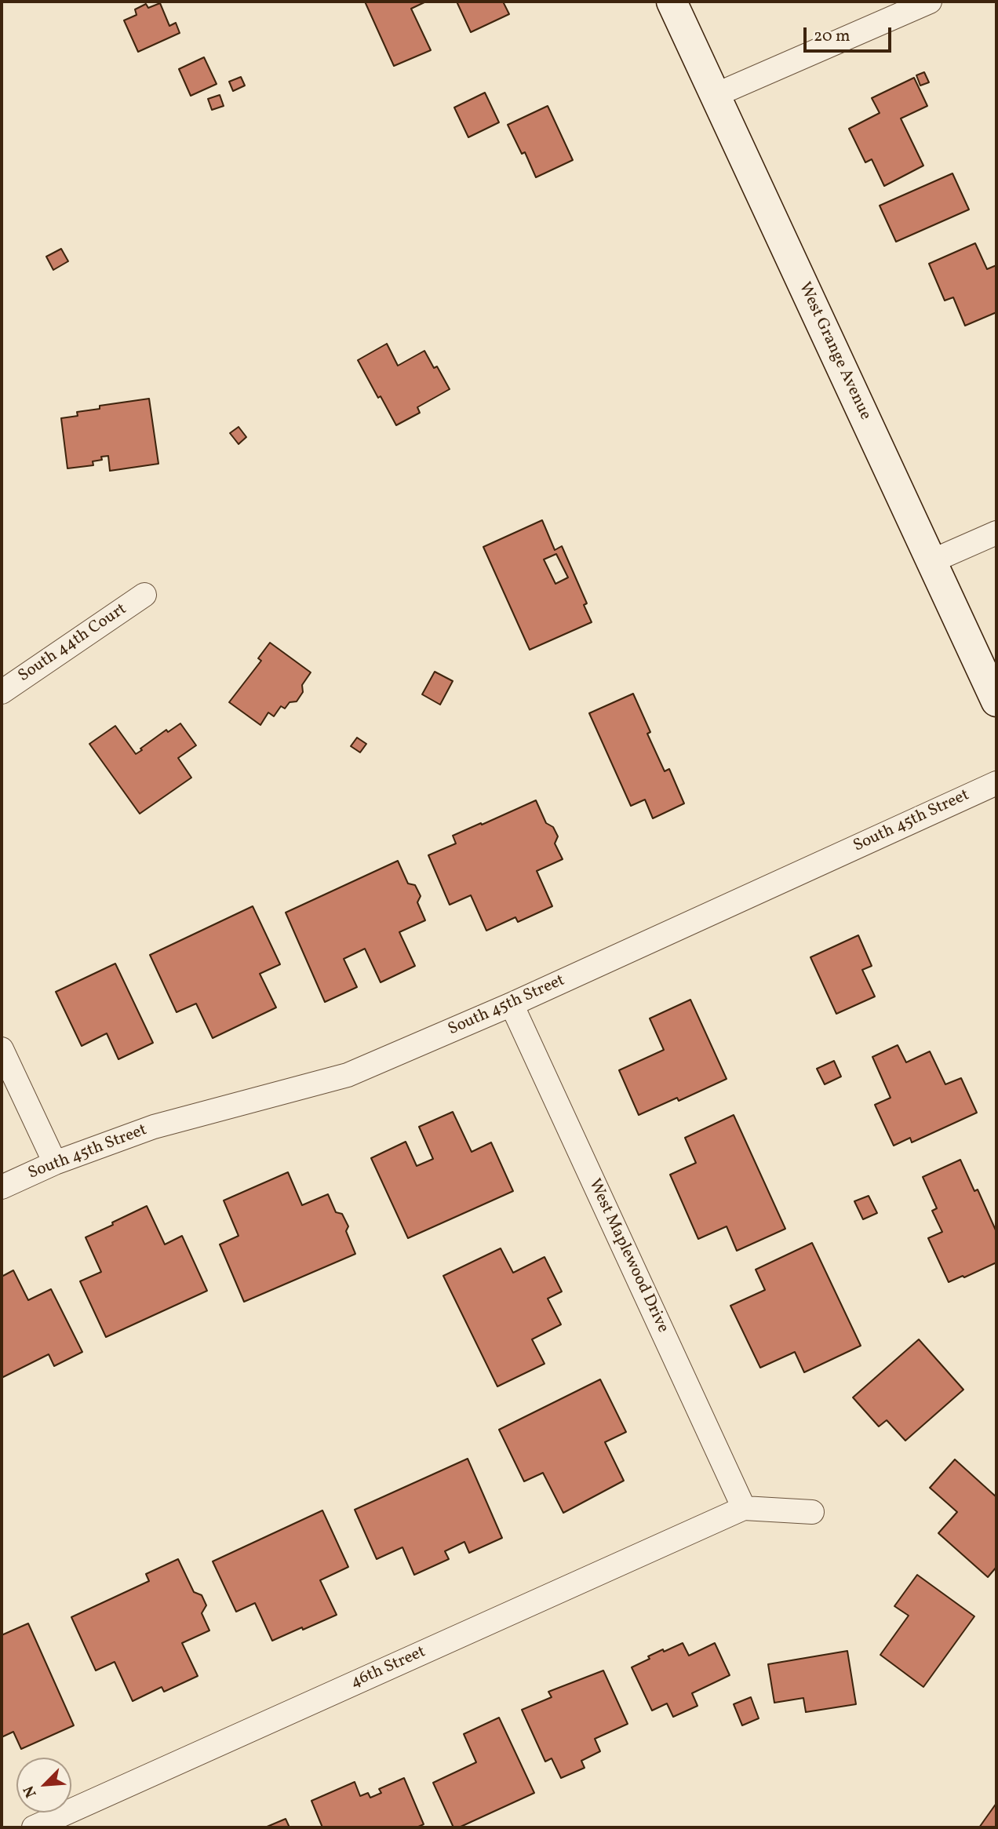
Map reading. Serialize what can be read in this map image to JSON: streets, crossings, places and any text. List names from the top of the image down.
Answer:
{
  "streets": {
    "street": [
      "West Grange Avenue",
      "South 44th Court",
      "South 45th Street",
      "West Maplewood Drive",
      "46th Street"
    ]
  },
  "crossings": [
    ["South 45th Street", "West Maplewood Drive"],
    ["West Maplewood Drive", "46th Street"]
  ],
  "scale_bar": "20 m",
  "north": "bottom left"
}
